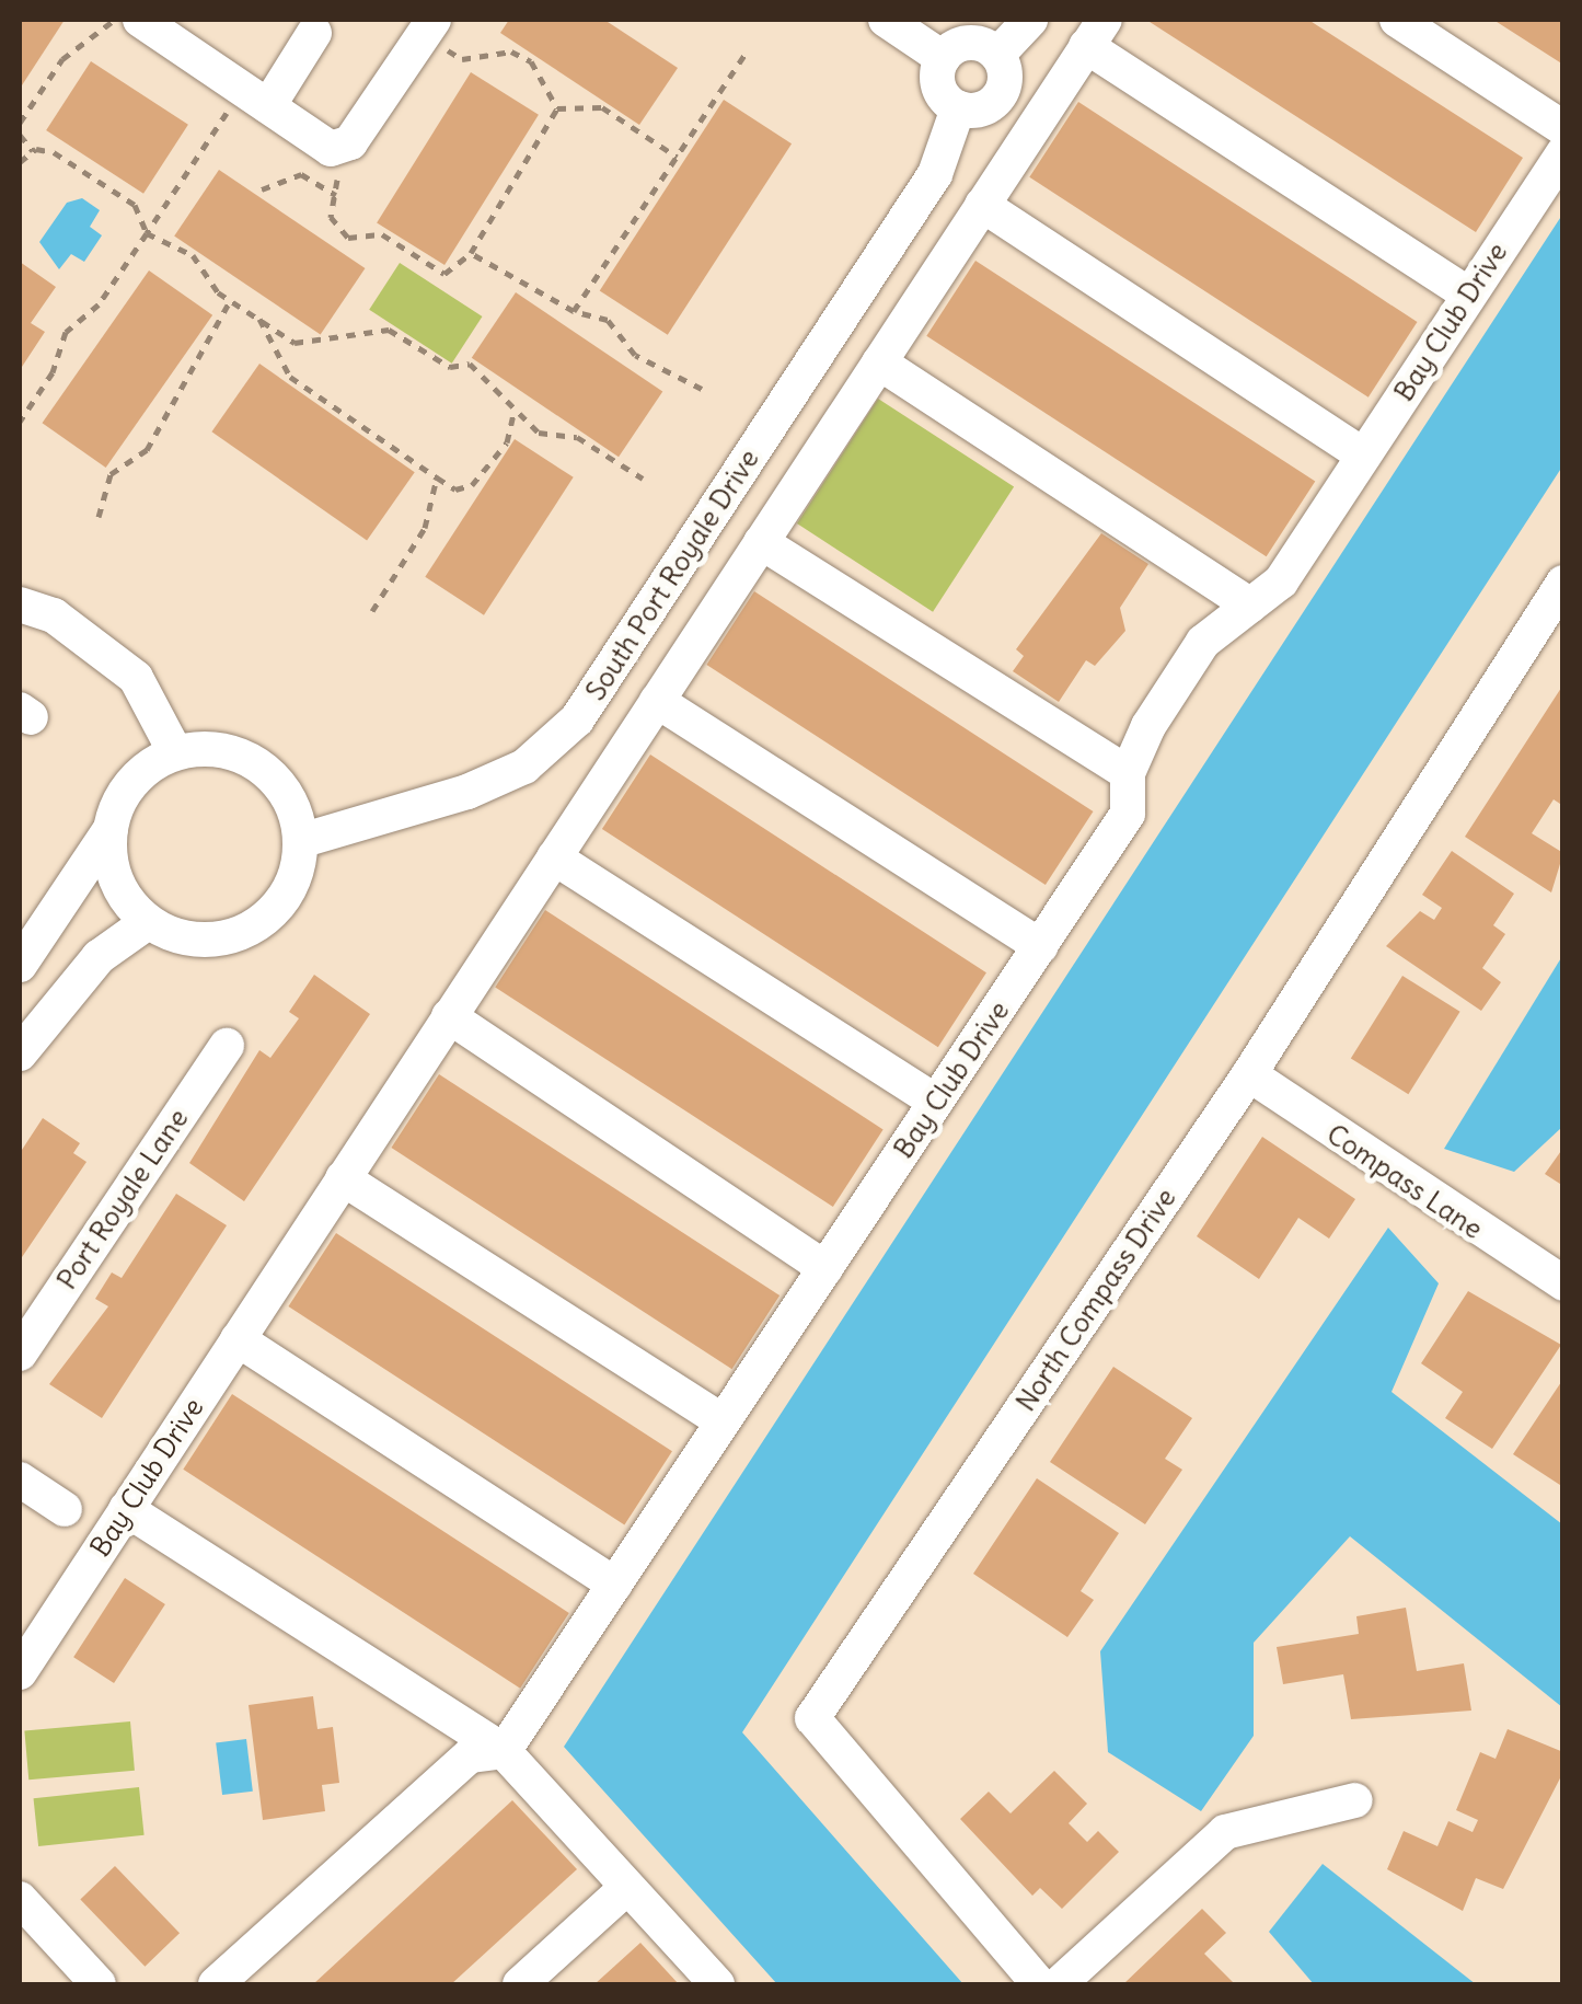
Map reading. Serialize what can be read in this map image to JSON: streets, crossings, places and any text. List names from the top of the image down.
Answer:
{
  "streets": {
    "street": [
      "Bay Club Drive",
      "South Port Royale Drive",
      "Compass Lane",
      "Port Royale Lane",
      "North Compass Drive"
    ]
  },
  "crossings": [
    ["Compass Lane", "North Compass Drive"]
  ]
}
